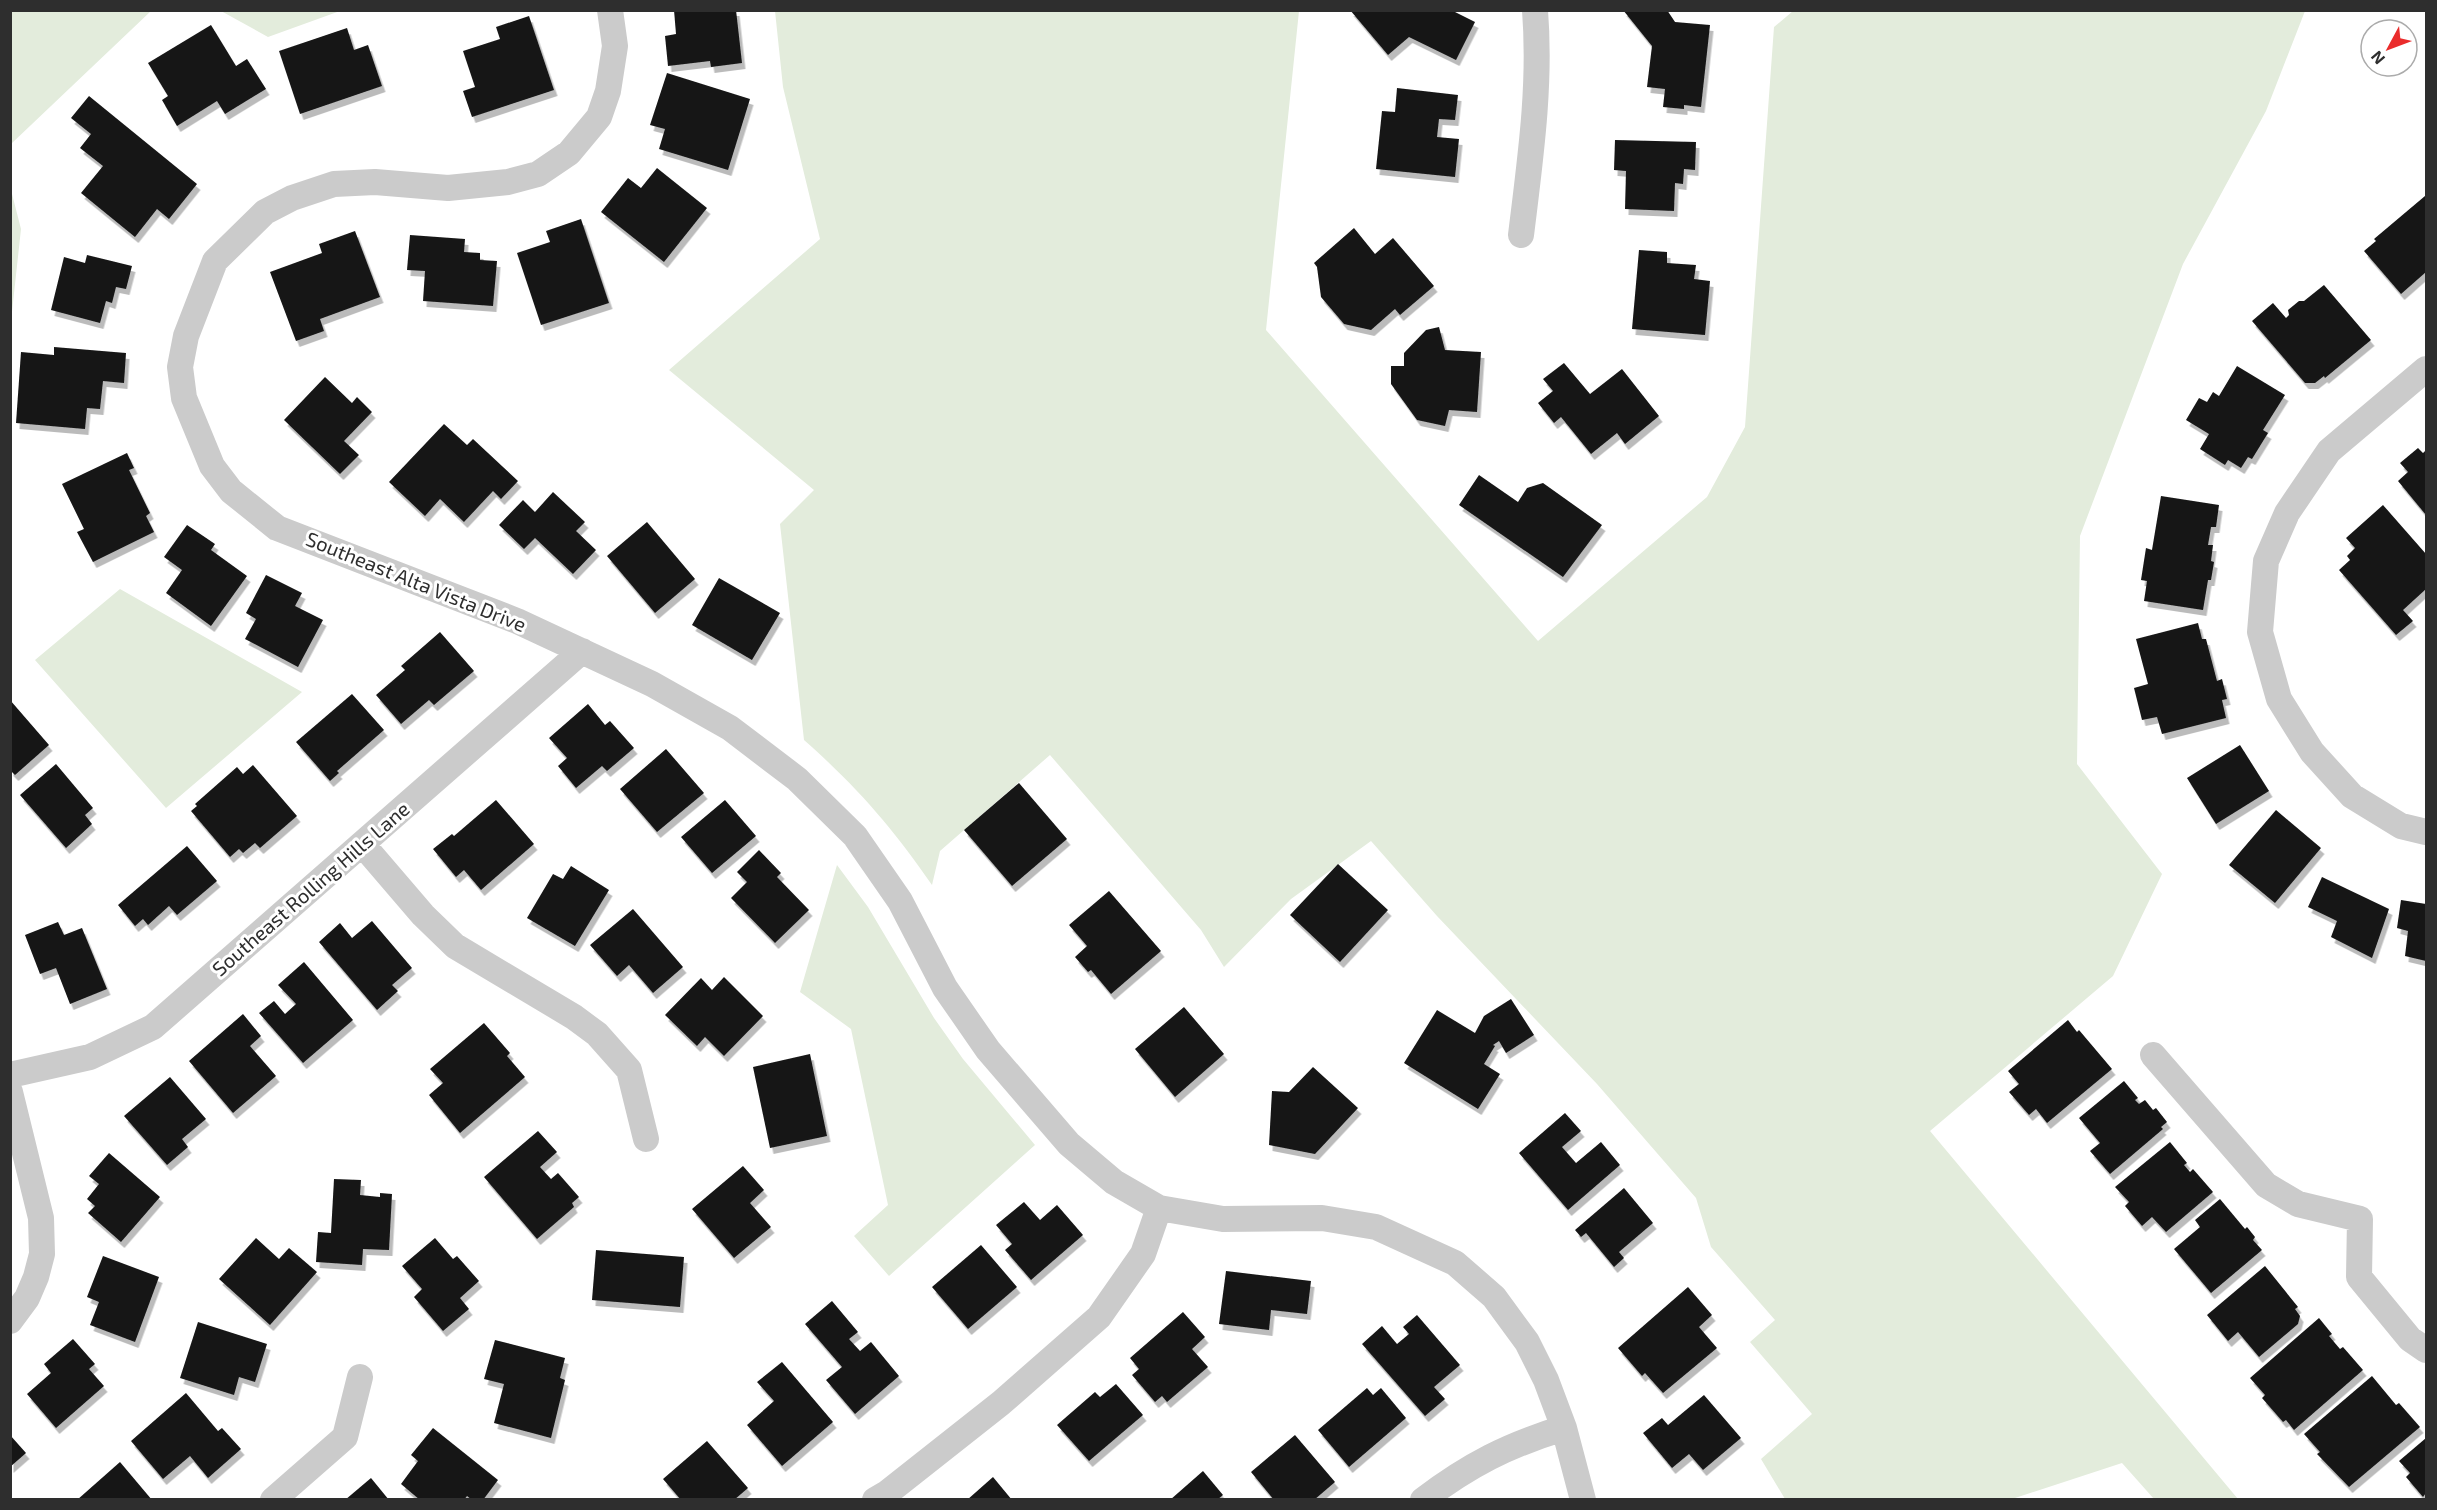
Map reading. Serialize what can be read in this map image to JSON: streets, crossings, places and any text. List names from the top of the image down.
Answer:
{
  "streets": {
    "street": ["Southeast Alta Vista Drive", "Southeast Rolling Hills Lane"]
  },
  "crossings": [
    ["Southeast Alta Vista Drive", "Southeast Rolling Hills Lane"]
  ],
  "north": "bottom left"
}
